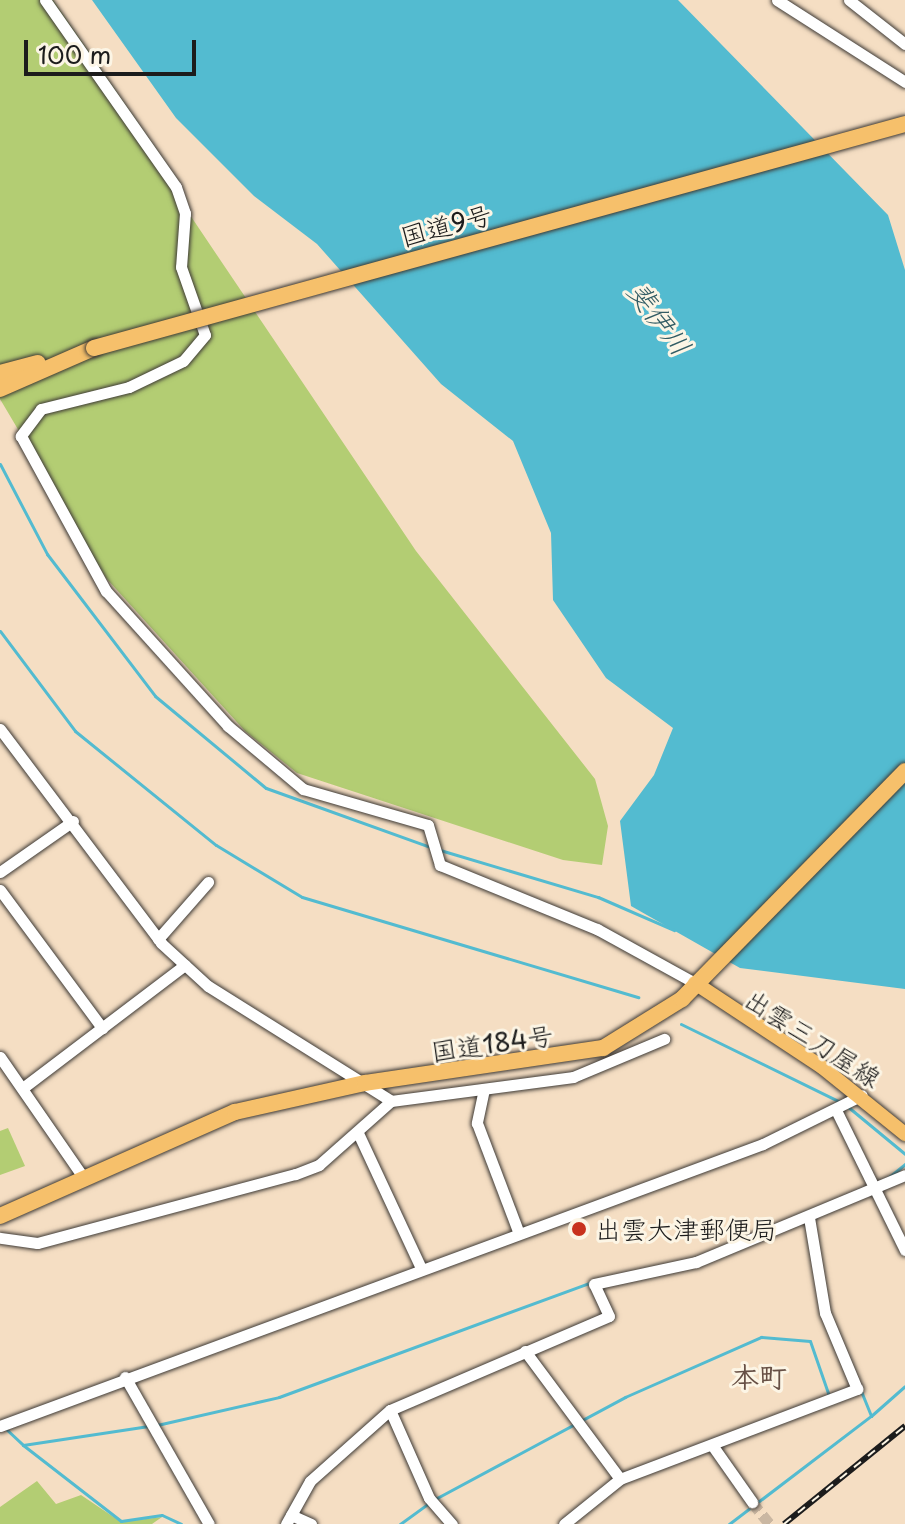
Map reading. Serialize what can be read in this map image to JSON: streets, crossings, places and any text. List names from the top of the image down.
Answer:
{
  "streets": {
    "highway": ["国道9号", "国道184号"],
    "main road": ["出雲三刀屋線"]
  },
  "crossings": [
    ["出雲三刀屋線", "国道184号"]
  ],
  "districts": ["本町"],
  "water": ["斐伊川"],
  "places": ["出雲大津郵便局"],
  "scale_bar": "100 m"
}
